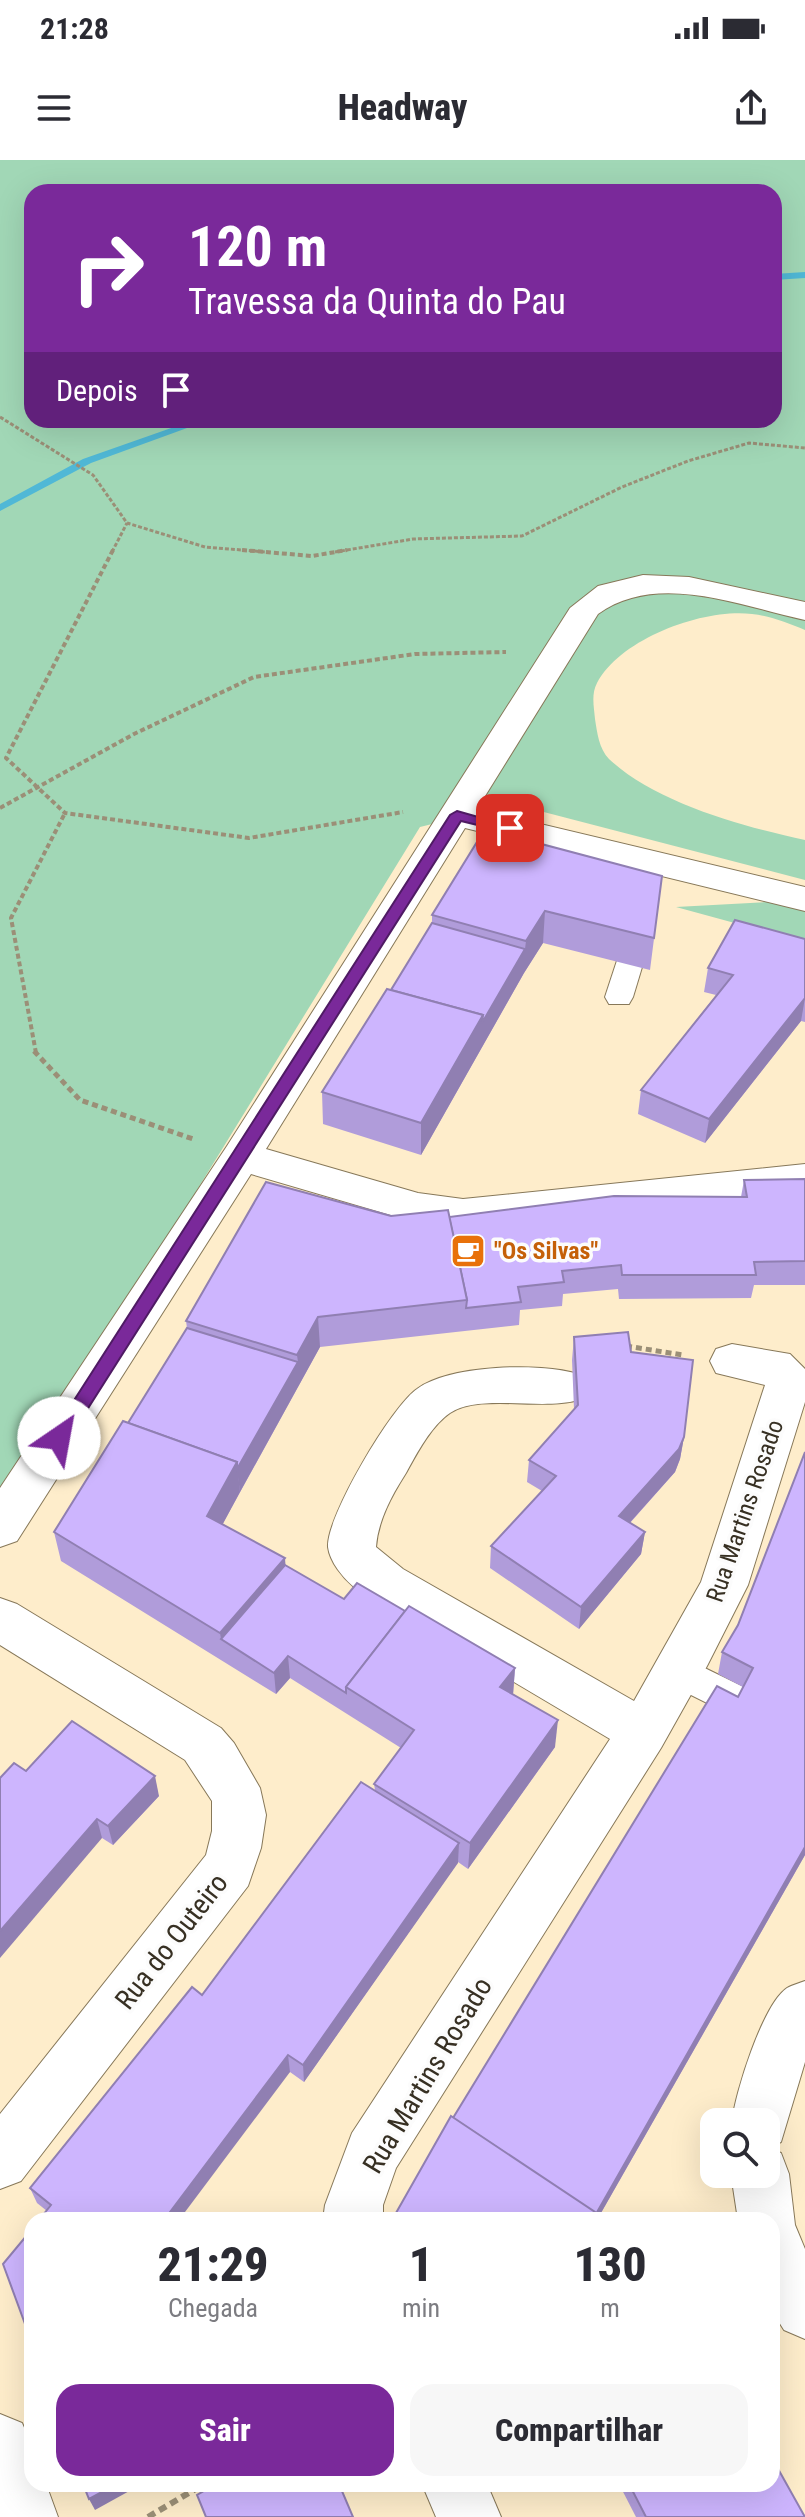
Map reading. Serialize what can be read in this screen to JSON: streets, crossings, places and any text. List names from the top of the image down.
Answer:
{
  "streets": {
    "street": ["Rua Martins Rosado", "Rua do Outeiro"]
  },
  "places": {
    "cafe": ["\"Os Silvas\""]
  },
  "page": {
    "status": "21:28",
    "header": "Headway",
    "turn": ["120 m", "Travessa da Quinta do Pau"],
    "then": "Depois",
    "eta": [
      "21:29",
      "Chegada",
      "1",
      "min",
      "130",
      "m"
    ],
    "buttons": ["Sair", "Compartilhar"]
  }
}
